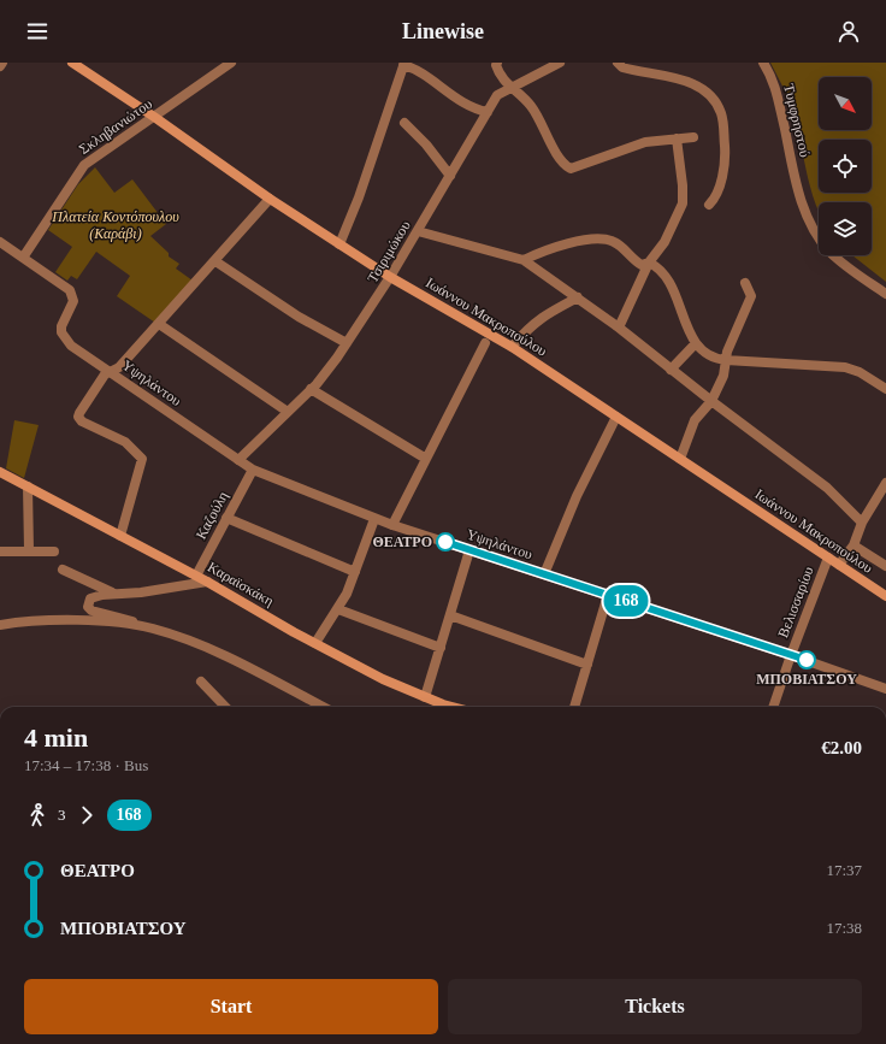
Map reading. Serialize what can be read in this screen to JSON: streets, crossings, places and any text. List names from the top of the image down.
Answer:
{
  "streets": {
    "main road": ["Ιωάννου Μακροπούλου", "Καραϊσκάκη"],
    "street": [
      "Τυμφρηστού",
      "Σκληβανιώτου",
      "Τσιριμώκου",
      "Υψηλάντου",
      "Καζούλη",
      "Βελισσαρίου"
    ]
  },
  "crossings": [
    ["Σκληβανιώτου", "Ιωάννου Μακροπούλου"],
    ["Σκληβανιώτου", "Υψηλάντου"],
    ["Τσιριμώκου", "Ιωάννου Μακροπούλου"],
    ["Τσιριμώκου", "Υψηλάντου"],
    ["Ιωάννου Μακροπούλου", "Βελισσαρίου"],
    ["Υψηλάντου", "Καζούλη"],
    ["Υψηλάντου", "Βελισσαρίου"],
    ["Καζούλη", "Καραϊσκάκη"]
  ],
  "parks": ["Πλατεία Κοντόπουλου (Καράβι)"],
  "places": ["ΘΕΑΤΡΟ", "ΜΠΟΒΙΑΤΣΟΥ"],
  "lines": ["bus line 168"],
  "north": "bottom right",
  "page": {
    "header": "Linewise",
    "on_map": "168",
    "heading": ["4 min", "17:34 – 17:38 · Bus", "€2.00"],
    "legs": ["3", "168"],
    "list": [
      {
        "name": "ΘΕΑΤΡΟ",
        "value": "17:37"
      },
      {
        "name": "ΜΠΟΒΙΑΤΣΟΥ",
        "value": "17:38"
      }
    ],
    "buttons": ["Start", "Tickets"]
  }
}
